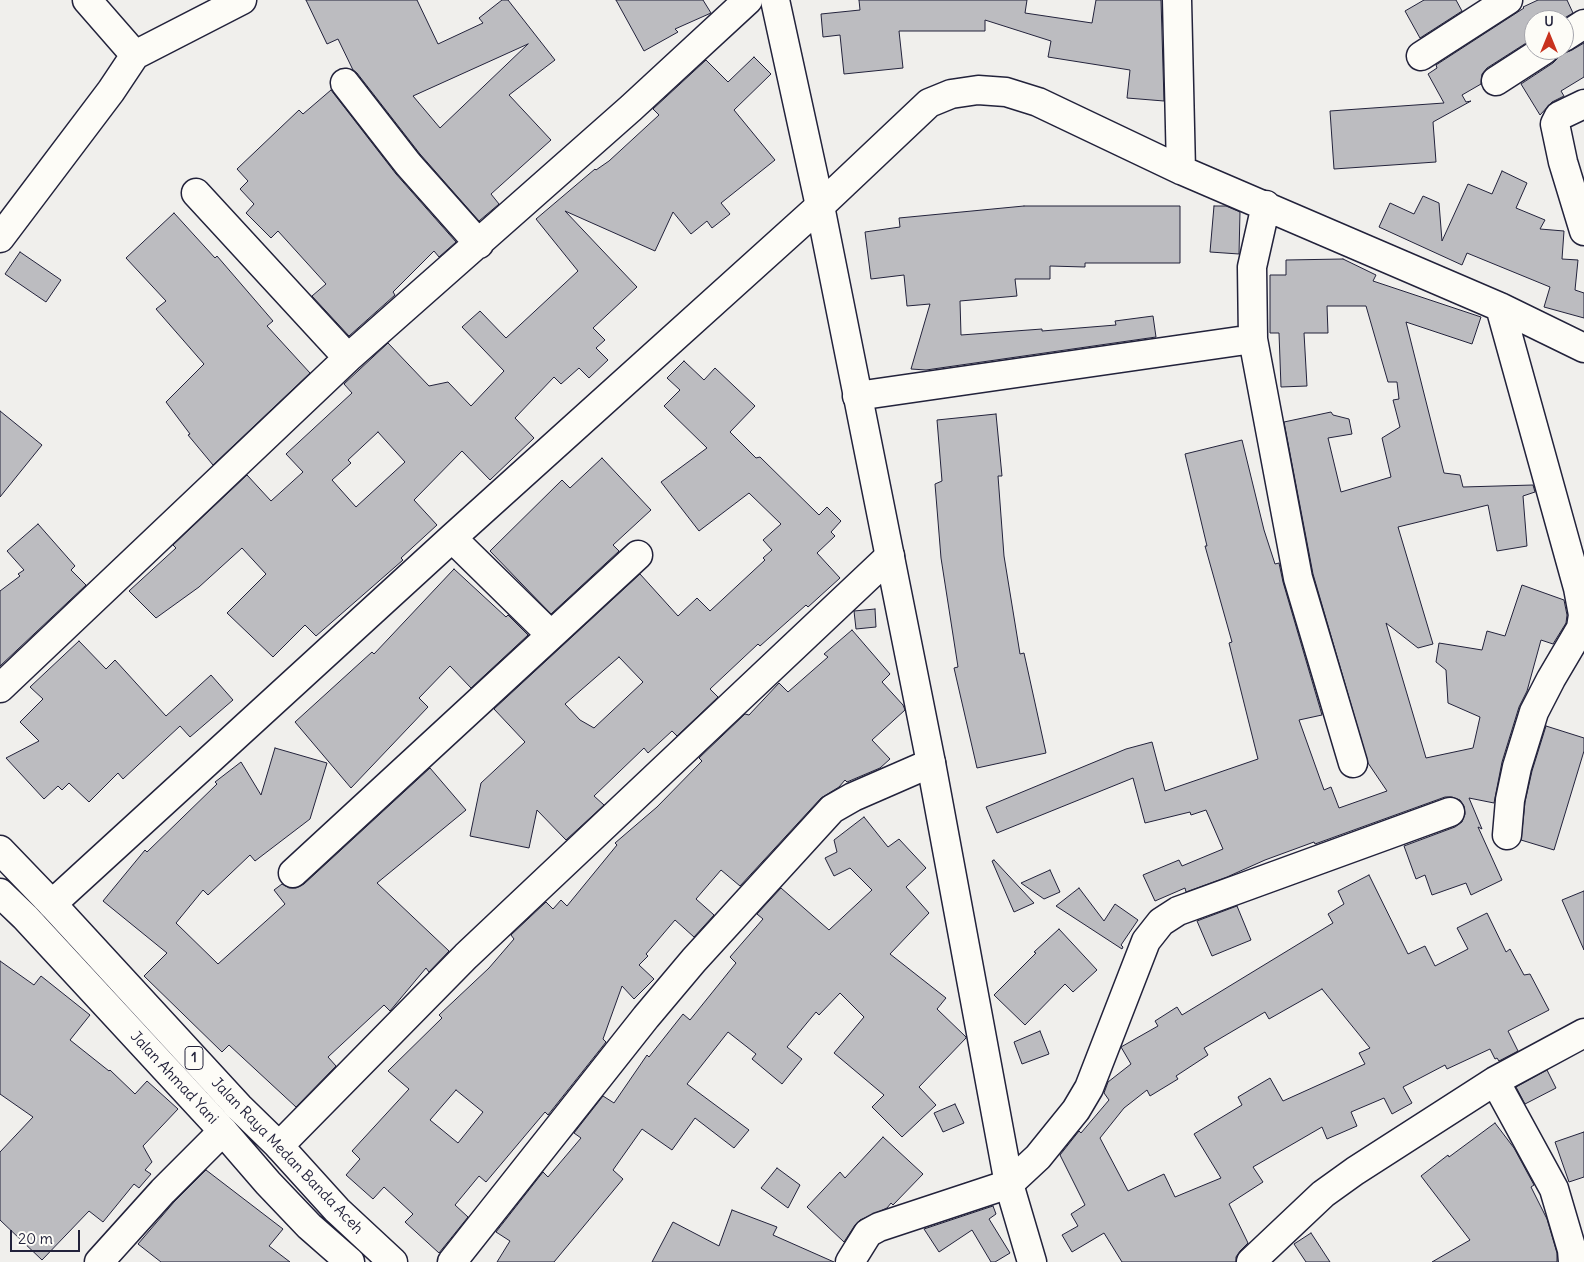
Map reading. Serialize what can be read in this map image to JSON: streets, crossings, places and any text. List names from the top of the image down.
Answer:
{
  "streets": {
    "street": ["1", "Jalan Ahmad Yani", "Jalan Raya Medan Banda Aceh"]
  },
  "scale_bar": "20 m",
  "north": "top"
}
